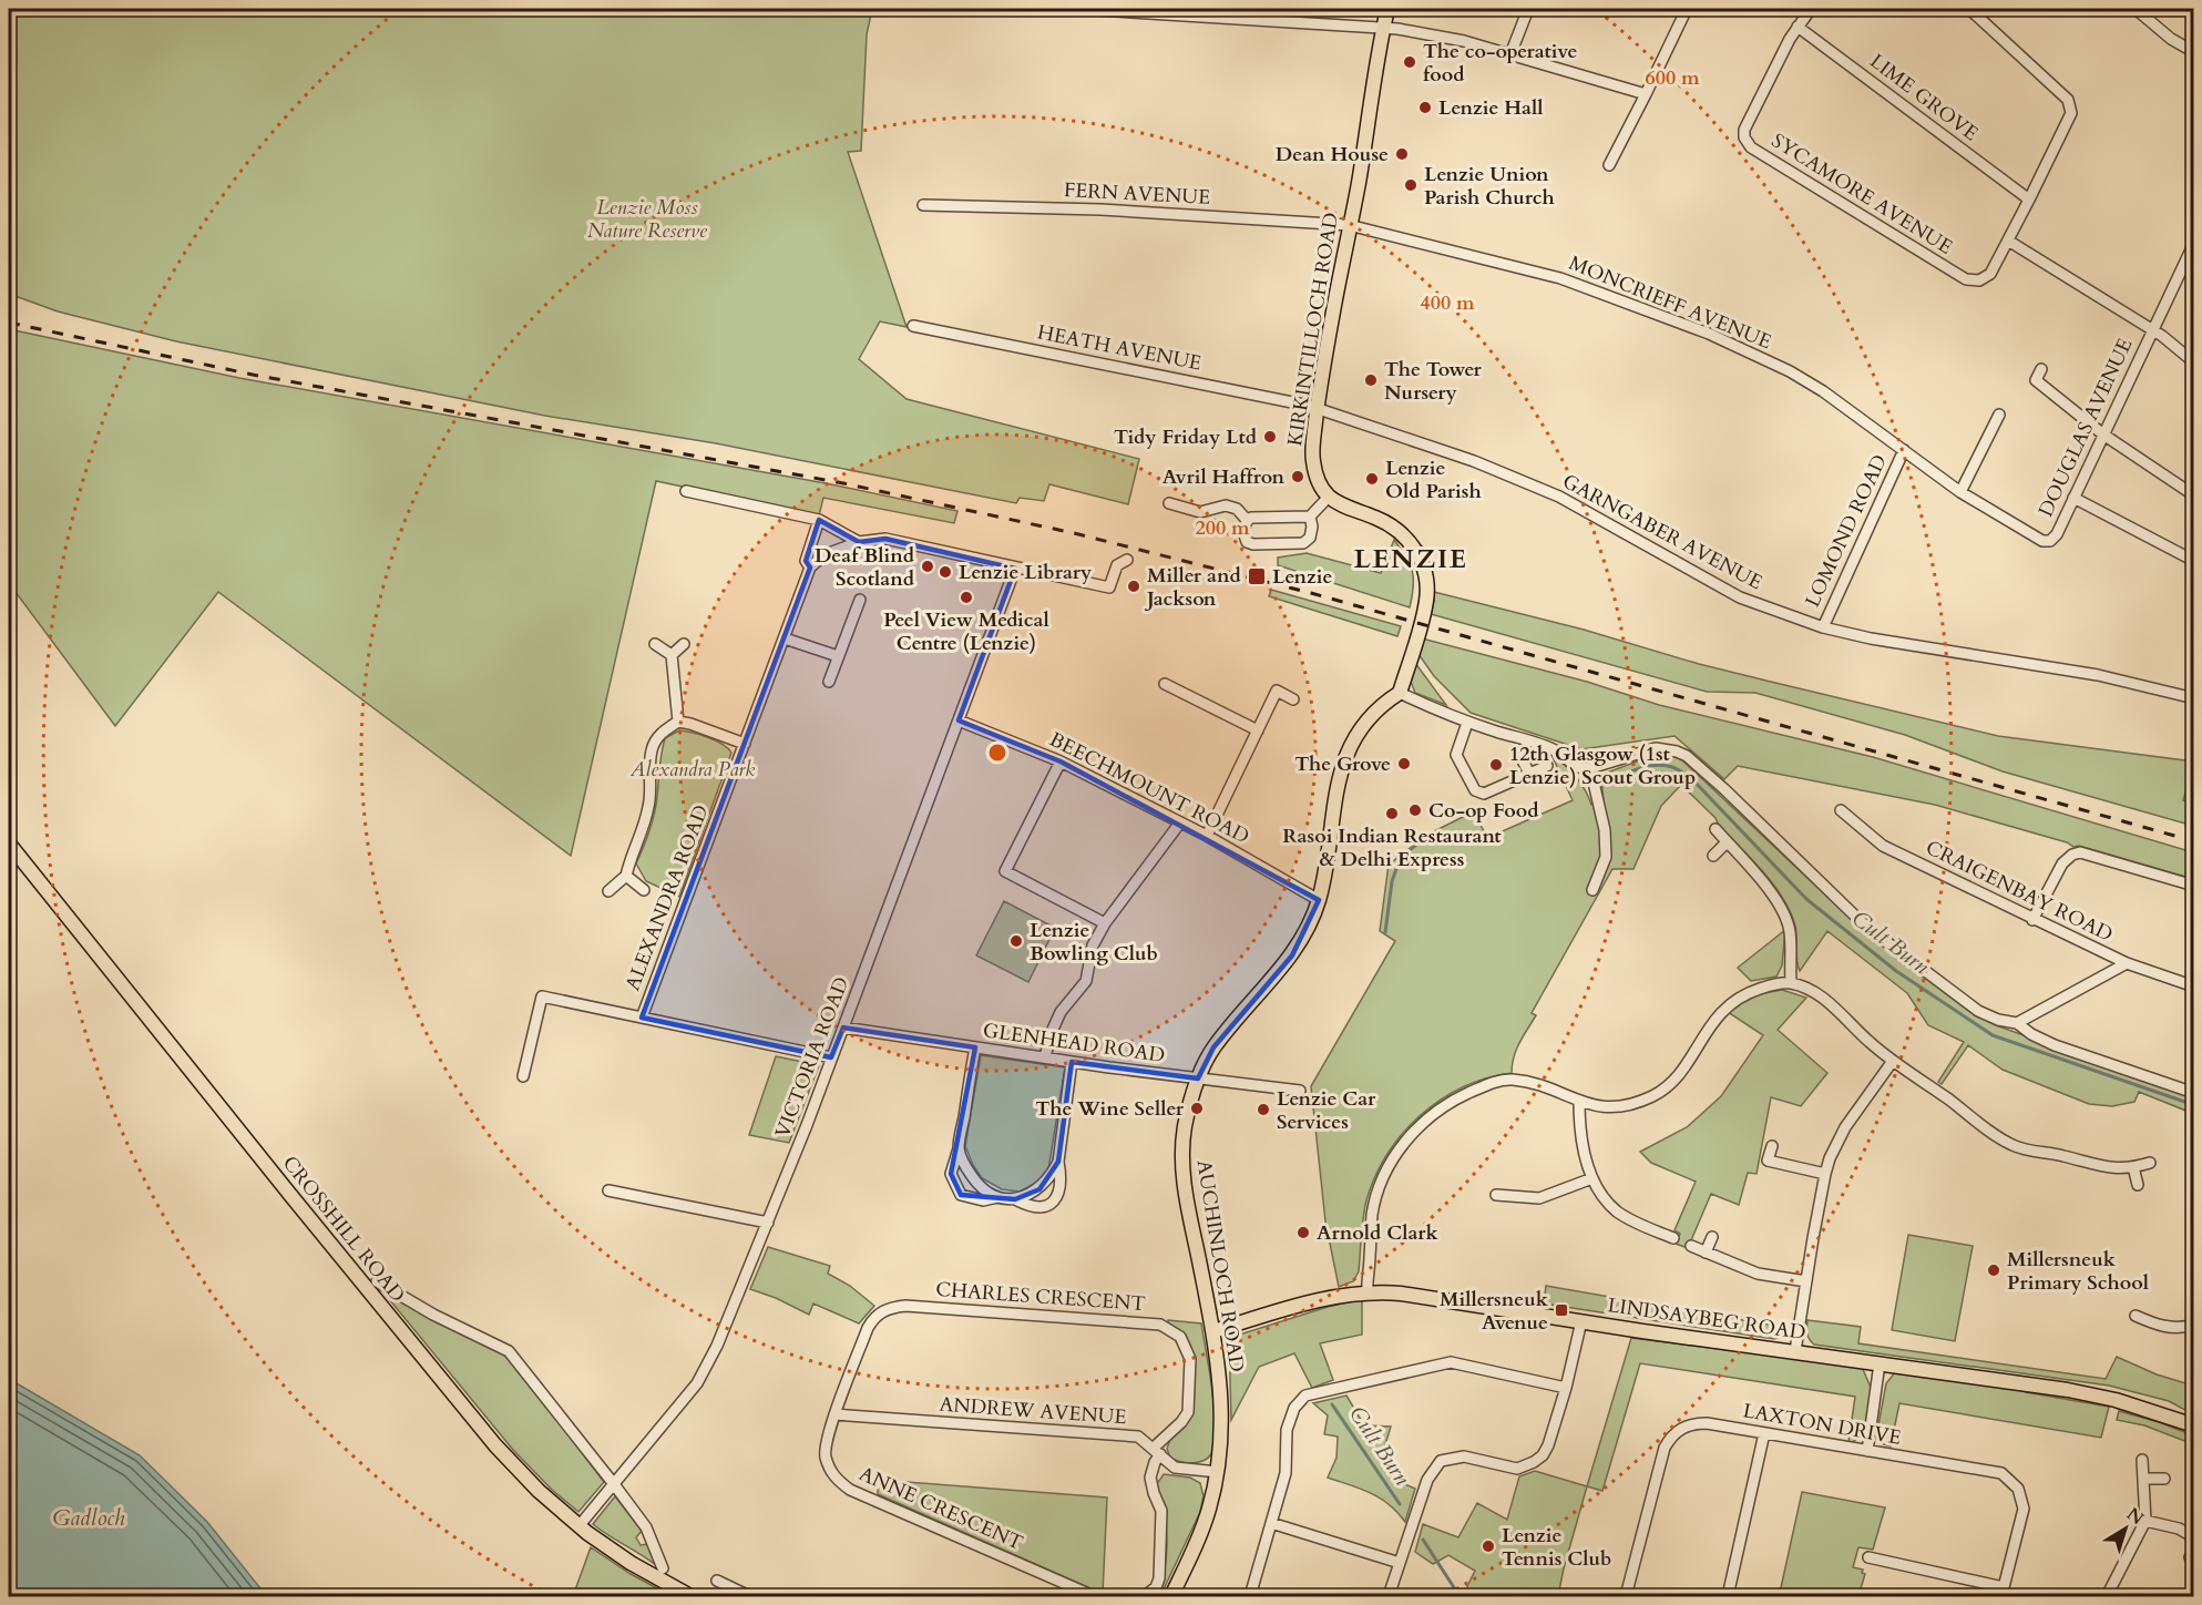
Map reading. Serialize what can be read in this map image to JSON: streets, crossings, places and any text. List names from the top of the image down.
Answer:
{
  "streets": {
    "main road": [
      "KIRKINTILLOCH ROAD",
      "CROSSHILL ROAD",
      "AUCHINLOCH ROAD",
      "LINDSAYBEG ROAD"
    ],
    "street": [
      "LIME GROVE",
      "FERN AVENUE",
      "SYCAMORE AVENUE",
      "MONCRIEFF AVENUE",
      "HEATH AVENUE",
      "DOUGLAS AVENUE",
      "LOMOND ROAD",
      "GARNGABER AVENUE",
      "BEECHMOUNT ROAD",
      "CRAIGENBAY ROAD",
      "ALEXANDRA ROAD",
      "GLENHEAD ROAD",
      "VICTORIA ROAD",
      "CHARLES CRESCENT",
      "ANDREW AVENUE",
      "LAXTON DRIVE",
      "ANNE CRESCENT"
    ]
  },
  "crossings": [
    ["LIME GROVE", "SYCAMORE AVENUE"],
    ["FERN AVENUE", "MONCRIEFF AVENUE"],
    ["FERN AVENUE", "KIRKINTILLOCH ROAD"],
    ["MONCRIEFF AVENUE", "KIRKINTILLOCH ROAD"],
    ["MONCRIEFF AVENUE", "DOUGLAS AVENUE"],
    ["MONCRIEFF AVENUE", "LOMOND ROAD"],
    ["KIRKINTILLOCH ROAD", "HEATH AVENUE"],
    ["KIRKINTILLOCH ROAD", "GARNGABER AVENUE"],
    ["HEATH AVENUE", "GARNGABER AVENUE"],
    ["LOMOND ROAD", "GARNGABER AVENUE"],
    ["BEECHMOUNT ROAD", "VICTORIA ROAD"],
    ["BEECHMOUNT ROAD", "AUCHINLOCH ROAD"],
    ["GLENHEAD ROAD", "VICTORIA ROAD"],
    ["GLENHEAD ROAD", "AUCHINLOCH ROAD"],
    ["VICTORIA ROAD", "CROSSHILL ROAD"],
    ["AUCHINLOCH ROAD", "LINDSAYBEG ROAD"],
    ["AUCHINLOCH ROAD", "ANDREW AVENUE"],
    ["CHARLES CRESCENT", "ANDREW AVENUE"],
    ["CHARLES CRESCENT", "ANNE CRESCENT"],
    ["ANDREW AVENUE", "ANNE CRESCENT"]
  ],
  "districts": ["LENZIE"],
  "water": ["Cult Burn", "Gadloch"],
  "parks": ["Lenzie Moss Nature Reserve", "Alexandra Park"],
  "places": {
    "other": [
      "The co-operative food",
      "Lenzie Hall",
      "Dean House",
      "Lenzie Union Parish Church",
      "The Tower Nursery",
      "Tidy Friday Ltd",
      "Avril Haffron",
      "Lenzie Old Parish",
      "Deaf Blind Scotland",
      "Lenzie Library",
      "Miller and Jackson",
      "Peel View Medical Centre (Lenzie)",
      "The Grove",
      "12th Glasgow (1st Lenzie) Scout Group",
      "Co-op Food",
      "Rasoi Indian Restaurant & Delhi Express",
      "Lenzie Bowling Club",
      "The Wine Seller",
      "Lenzie Car Services",
      "Arnold Clark",
      "Millersneuk Primary School",
      "Lenzie Tennis Club"
    ],
    "transit": ["Lenzie", "Millersneuk Avenue"]
  },
  "north": "top right",
  "rings": ["600 m", "400 m", "200 m"]
}
